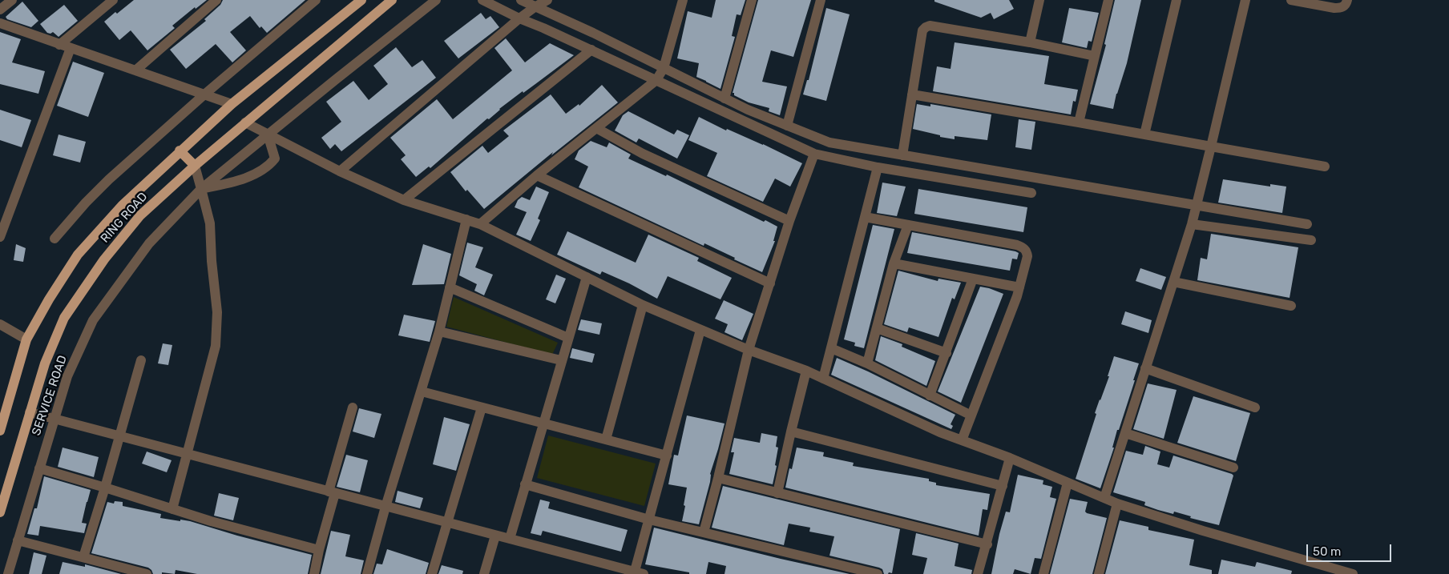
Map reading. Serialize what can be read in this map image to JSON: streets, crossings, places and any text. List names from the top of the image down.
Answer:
{
  "streets": {
    "main road": ["RING ROAD"],
    "street": ["SERVICE ROAD"]
  },
  "scale_bar": "50 m"
}
